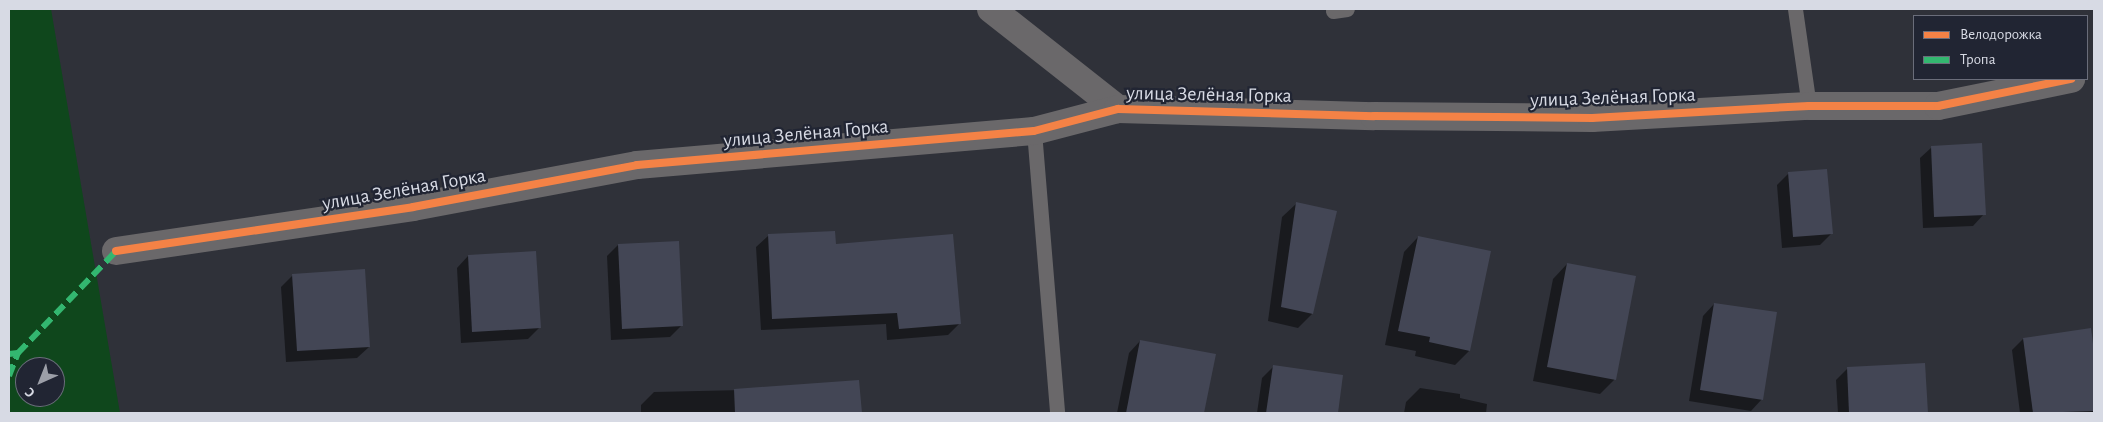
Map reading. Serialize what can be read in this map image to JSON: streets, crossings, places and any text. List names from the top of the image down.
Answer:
{
  "streets": {
    "street": ["улица Зелёная Горка"]
  },
  "legend": ["Велодорожка", "Тропа"],
  "north": "bottom left"
}
